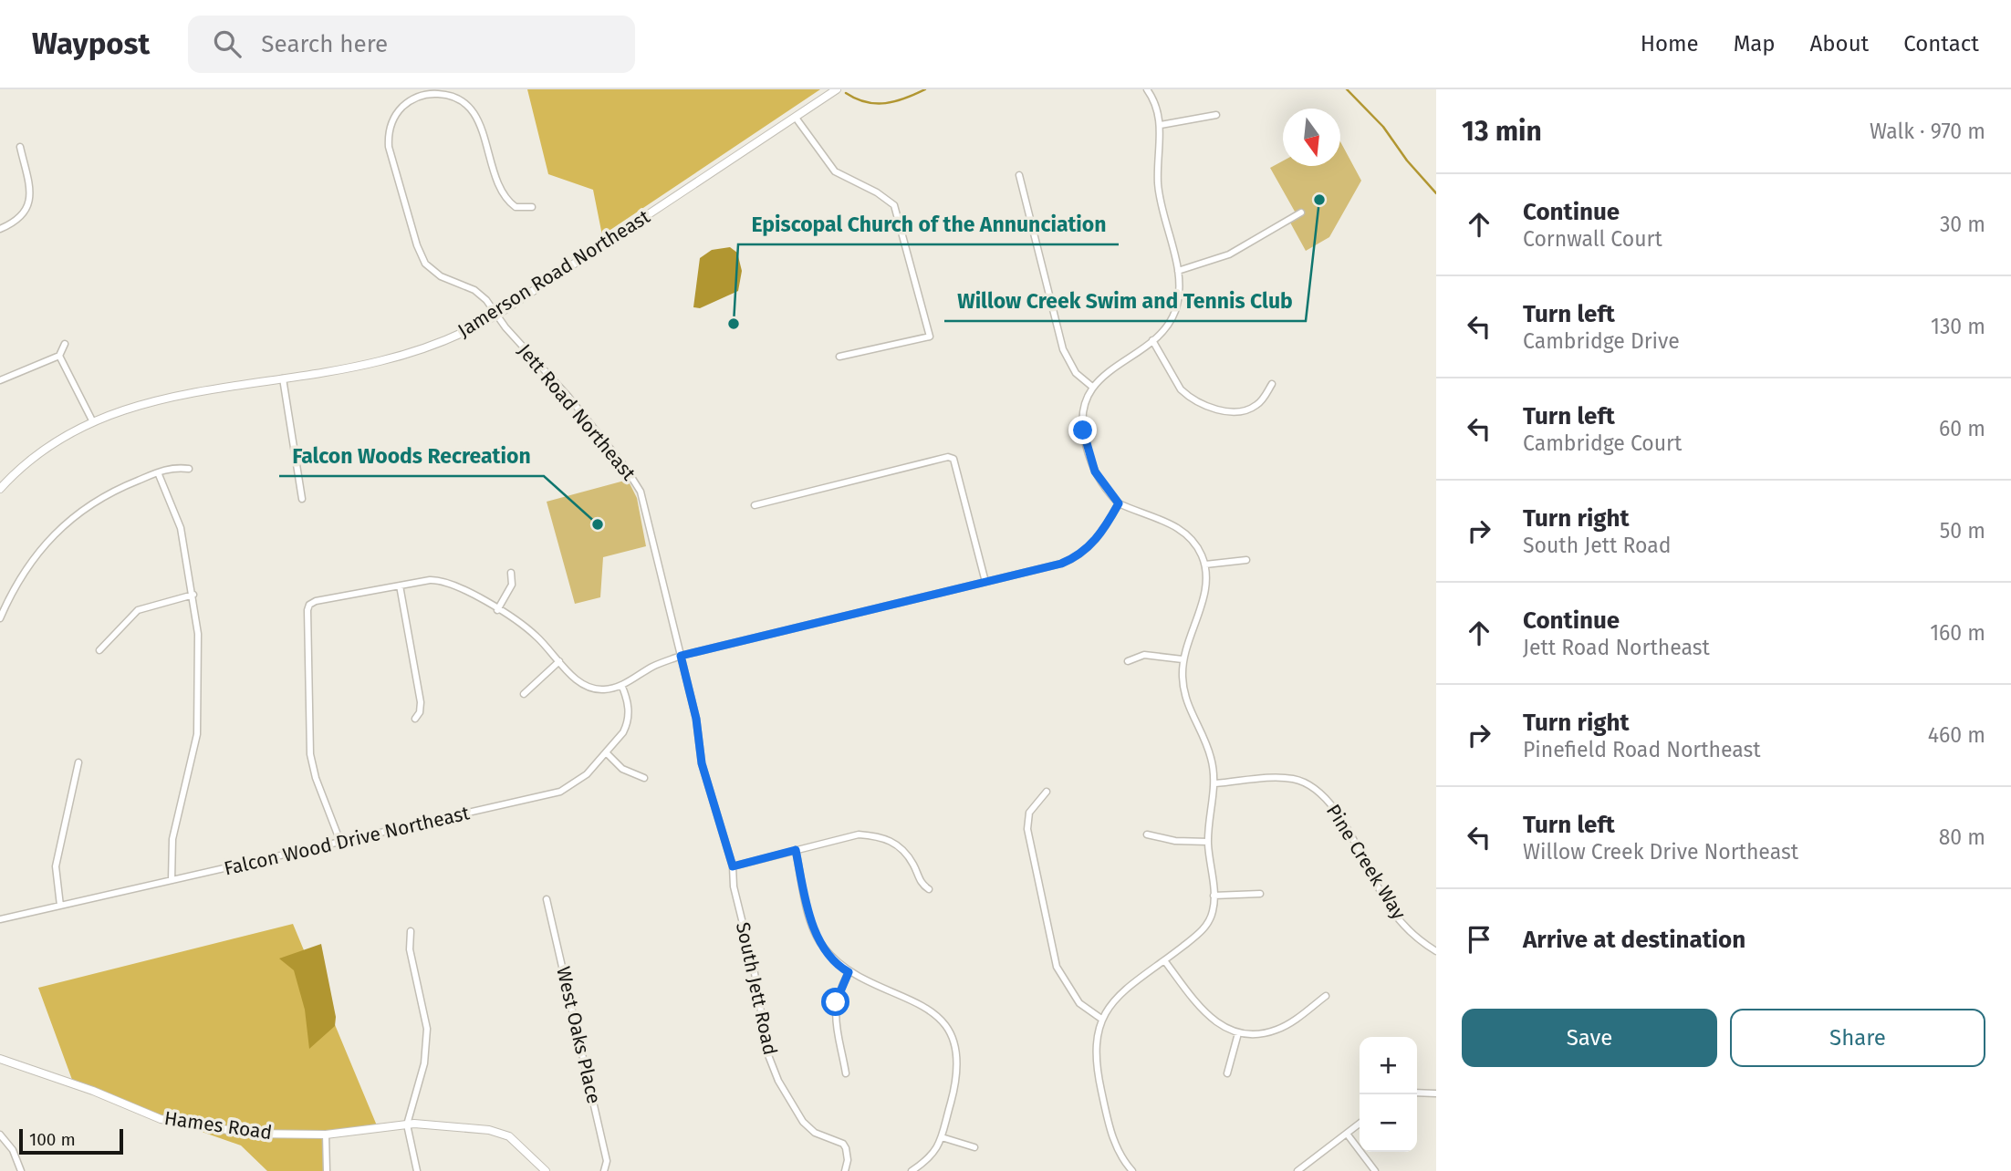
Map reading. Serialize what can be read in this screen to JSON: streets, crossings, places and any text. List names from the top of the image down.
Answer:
{
  "streets": {
    "street": [
      "Jamerson Road Northeast",
      "Jett Road Northeast",
      "Falcon Wood Drive Northeast",
      "Pine Creek Way",
      "South Jett Road",
      "West Oaks Place",
      "Hames Road"
    ]
  },
  "crossings": [
    ["Jamerson Road Northeast", "Jett Road Northeast"],
    ["Jett Road Northeast", "South Jett Road"]
  ],
  "places": ["Willow Creek Swim and Tennis Club", "Episcopal Church of the Annunciation", "Falcon Woods Recreation"],
  "scale_bar": "100 m",
  "north": "bottom",
  "page": {
    "header": "Waypost",
    "search": "Search here",
    "nav": [
      "Home",
      "Map",
      "About",
      "Contact"
    ],
    "heading": ["13 min", "Walk · 970 m"],
    "list": [
      ["Continue", "Cornwall Court", "30 m"],
      ["Turn left", "Cambridge Drive", "130 m"],
      ["Turn left", "Cambridge Court", "60 m"],
      ["Turn right", "South Jett Road", "50 m"],
      ["Continue", "Jett Road Northeast", "160 m"],
      ["Turn right", "Pinefield Road Northeast", "460 m"],
      ["Turn left", "Willow Creek Drive Northeast", "80 m"],
      "Arrive at destination"
    ],
    "buttons": ["Save", "Share"],
    "map_buttons": ["+", "−"],
    "scale": "100 m"
  }
}
